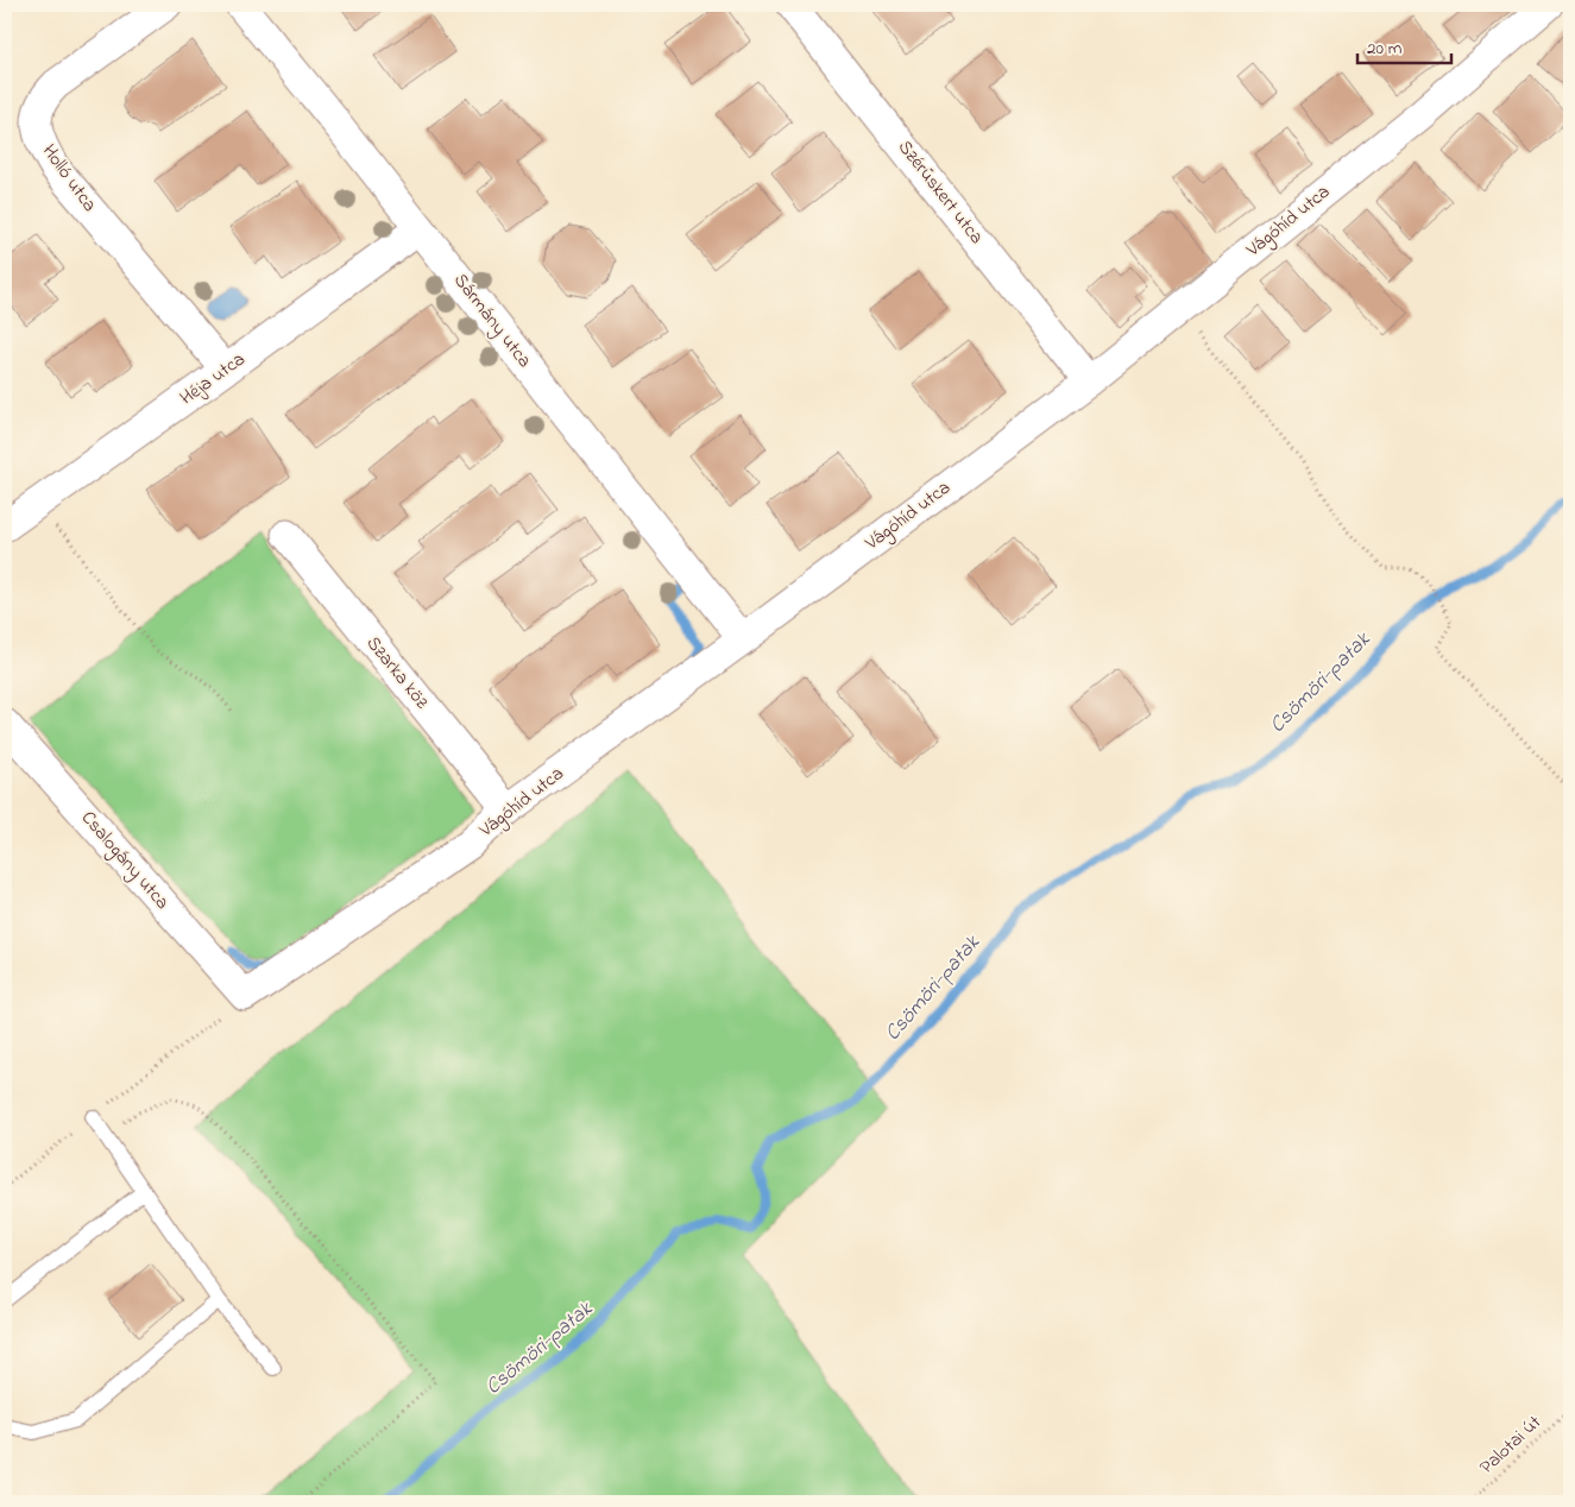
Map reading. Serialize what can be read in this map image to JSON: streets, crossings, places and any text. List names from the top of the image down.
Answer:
{
  "streets": {
    "street": [
      "Holló utca",
      "Szérűskert utca",
      "Vágóhíd utca",
      "Sármány utca",
      "Héja utca",
      "Szarka köz",
      "Csalogány utca"
    ],
    "path": ["Palotai út"]
  },
  "crossings": [
    ["Holló utca", "Héja utca"],
    ["Szérűskert utca", "Vágóhíd utca"],
    ["Vágóhíd utca", "Sármány utca"],
    ["Vágóhíd utca", "Szarka köz"],
    ["Vágóhíd utca", "Csalogány utca"],
    ["Sármány utca", "Héja utca"]
  ],
  "water": ["Csömöri-patak"],
  "scale_bar": "20 m"
}
